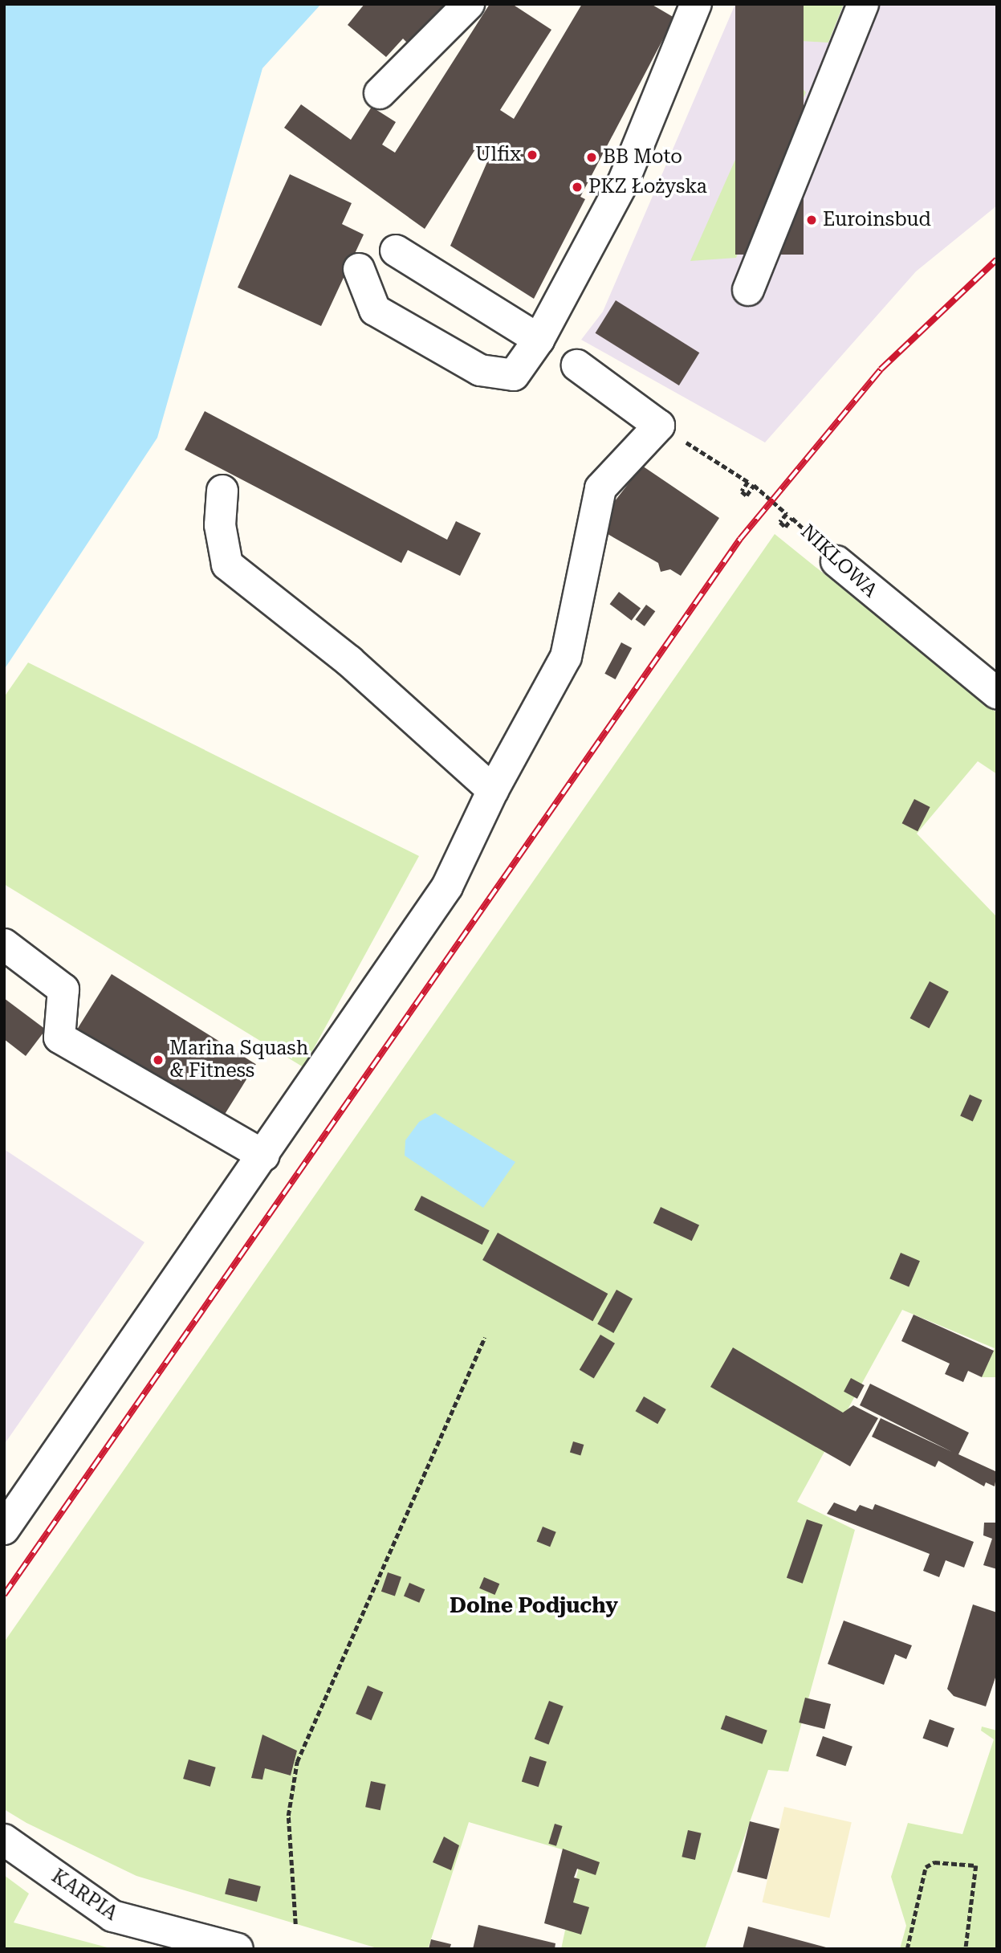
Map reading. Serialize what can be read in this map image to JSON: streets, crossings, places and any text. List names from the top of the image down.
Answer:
{
  "streets": {
    "street": ["NIKLOWA", "KARPIA"]
  },
  "districts": ["Dolne Podjuchy"],
  "places": [
    "Ulfix",
    "BB Moto",
    "PKZ Łożyska",
    "Euroinsbud",
    "Marina Squash & Fitness"
  ]
}
